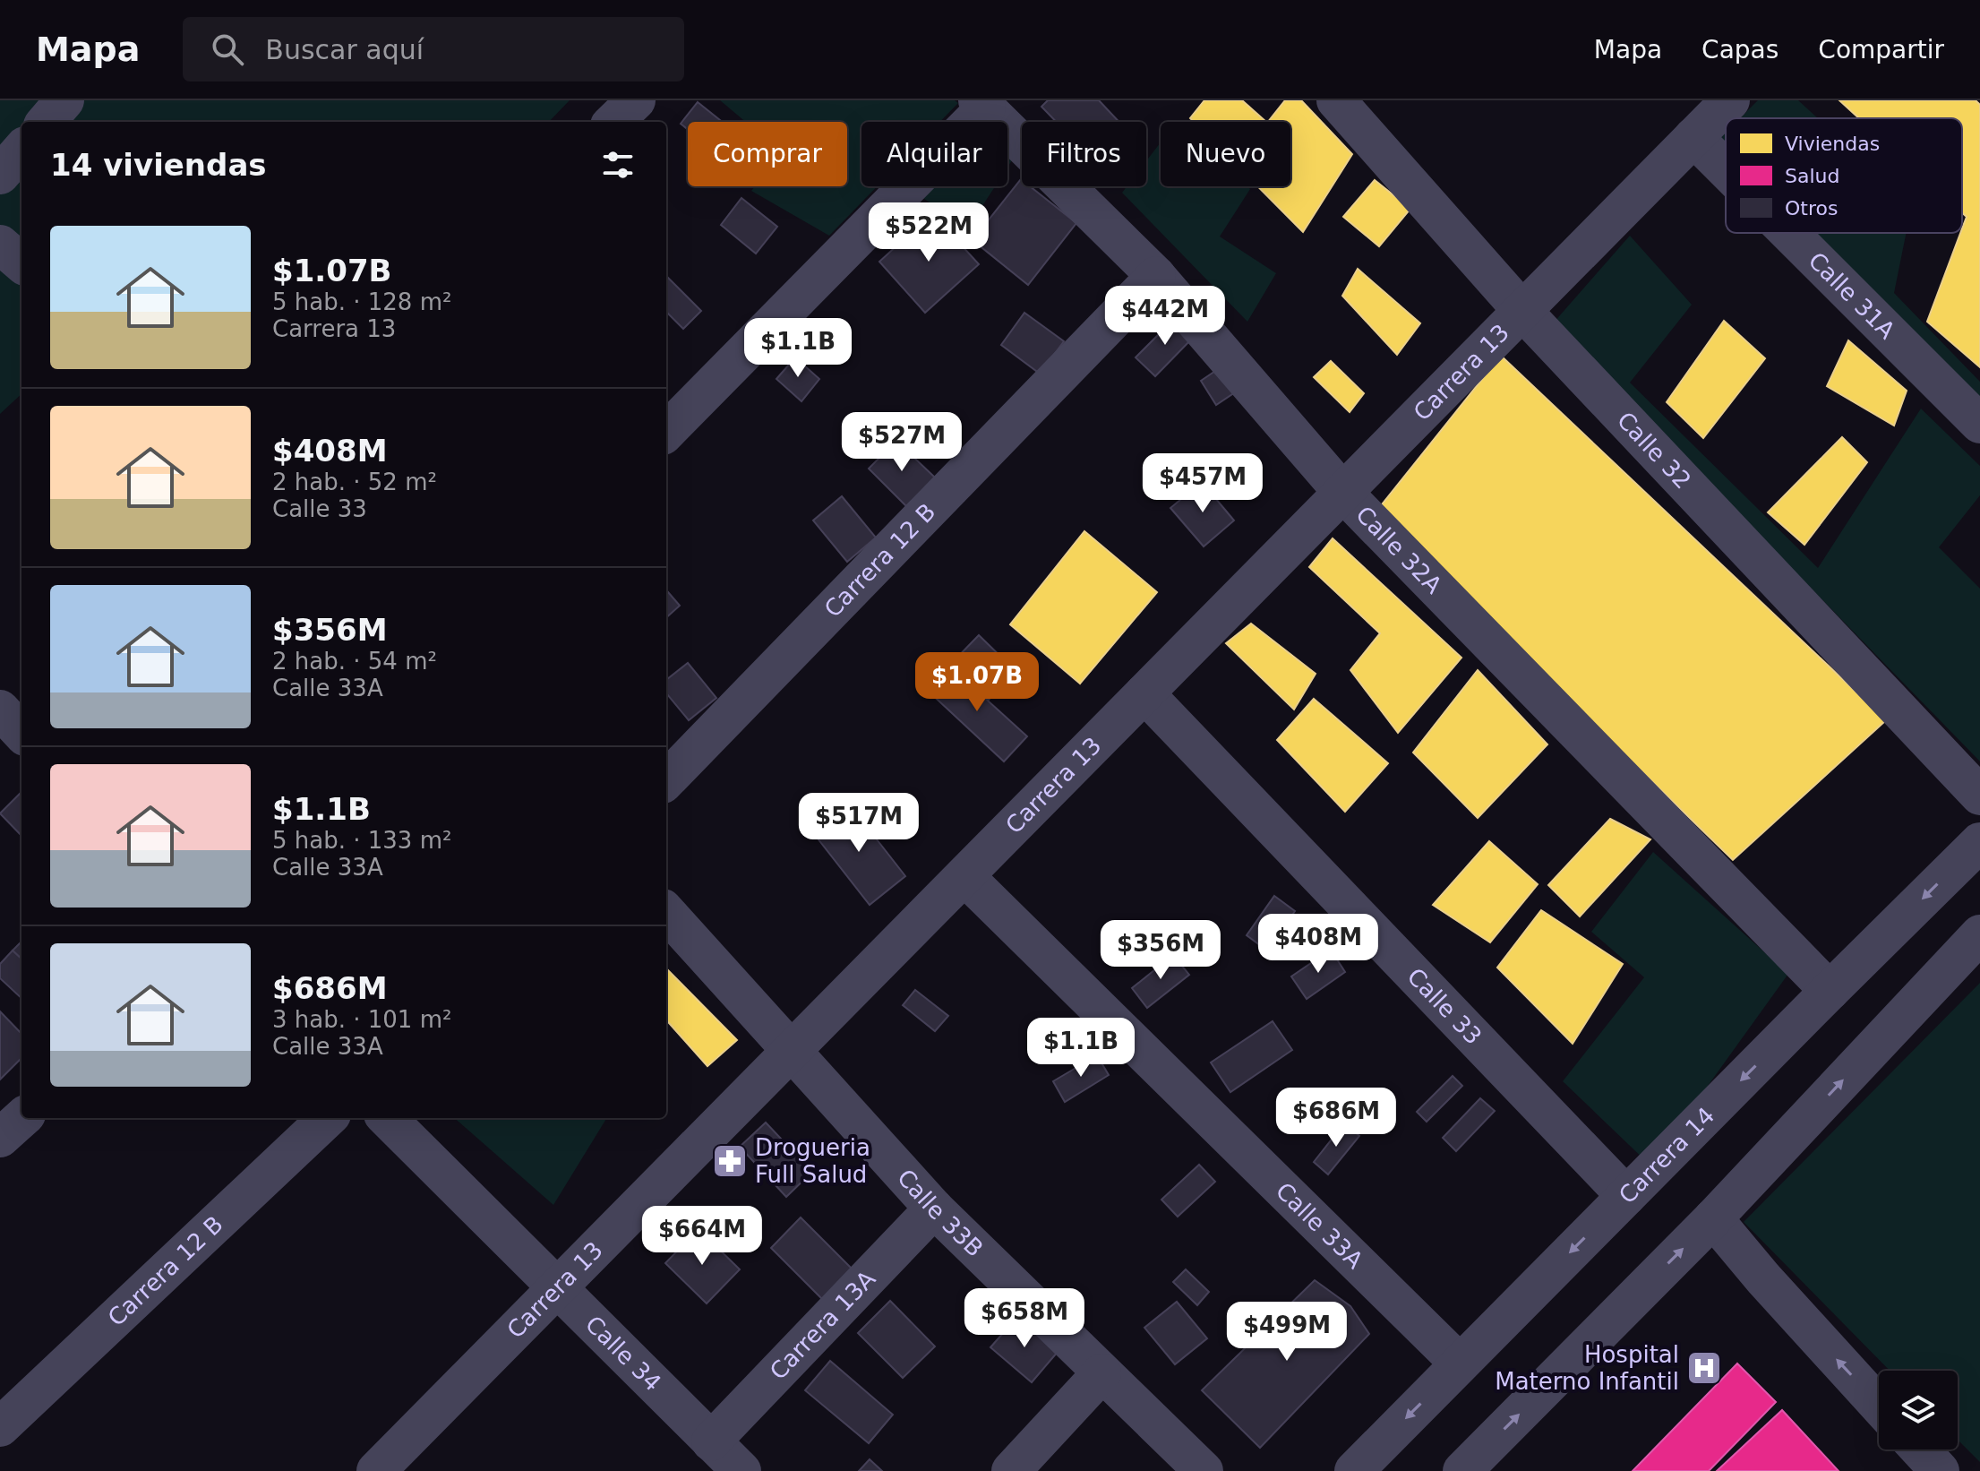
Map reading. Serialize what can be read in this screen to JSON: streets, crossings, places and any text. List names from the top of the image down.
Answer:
{
  "streets": {
    "street": [
      "Calle 31A",
      "Carrera 13",
      "Calle 32",
      "Calle 32A",
      "Carrera 12 B",
      "Calle 33",
      "Carrera 14",
      "Calle 33B",
      "Calle 33A",
      "Carrera 13A",
      "Calle 34"
    ]
  },
  "crossings": [
    ["Calle 31A", "Carrera 13"],
    ["Carrera 13", "Calle 32"],
    ["Carrera 13", "Calle 32A"],
    ["Carrera 13", "Calle 33"],
    ["Carrera 13", "Calle 33B"],
    ["Carrera 13", "Calle 33A"],
    ["Carrera 13", "Calle 34"],
    ["Calle 32A", "Carrera 12 B"],
    ["Calle 32A", "Carrera 14"],
    ["Calle 33", "Carrera 14"],
    ["Carrera 14", "Calle 33A"],
    ["Calle 33B", "Carrera 13A"],
    ["Carrera 13A", "Calle 34"]
  ],
  "places": {
    "pharmacy": ["Drogueria Full Salud"],
    "hospital": ["Hospital Materno Infantil"]
  },
  "legend": ["Viviendas", "Salud", "Otros"],
  "page": {
    "header": "Mapa",
    "search": "Buscar aquí",
    "nav": ["Mapa", "Capas", "Compartir"],
    "chip": [
      "Comprar",
      "Alquilar",
      "Filtros",
      "Nuevo"
    ],
    "heading": "14 viviendas",
    "price": [
      "$522M",
      "$442M",
      "$1.1B",
      "$527M",
      "$457M",
      "$1.07B",
      "$517M",
      "$408M",
      "$356M",
      "$1.1B",
      "$686M",
      "$664M",
      "$658M",
      "$499M"
    ],
    "list": [
      {
        "name": "$1.07B",
        "note": "5 hab. · 128 m² · Carrera 13"
      },
      {
        "name": "$408M",
        "note": "2 hab. · 52 m² · Calle 33"
      },
      {
        "name": "$356M",
        "note": "2 hab. · 54 m² · Calle 33A"
      },
      {
        "name": "$1.1B",
        "note": "5 hab. · 133 m² · Calle 33A"
      },
      {
        "name": "$686M",
        "note": "3 hab. · 101 m² · Calle 33A"
      }
    ]
  }
}
